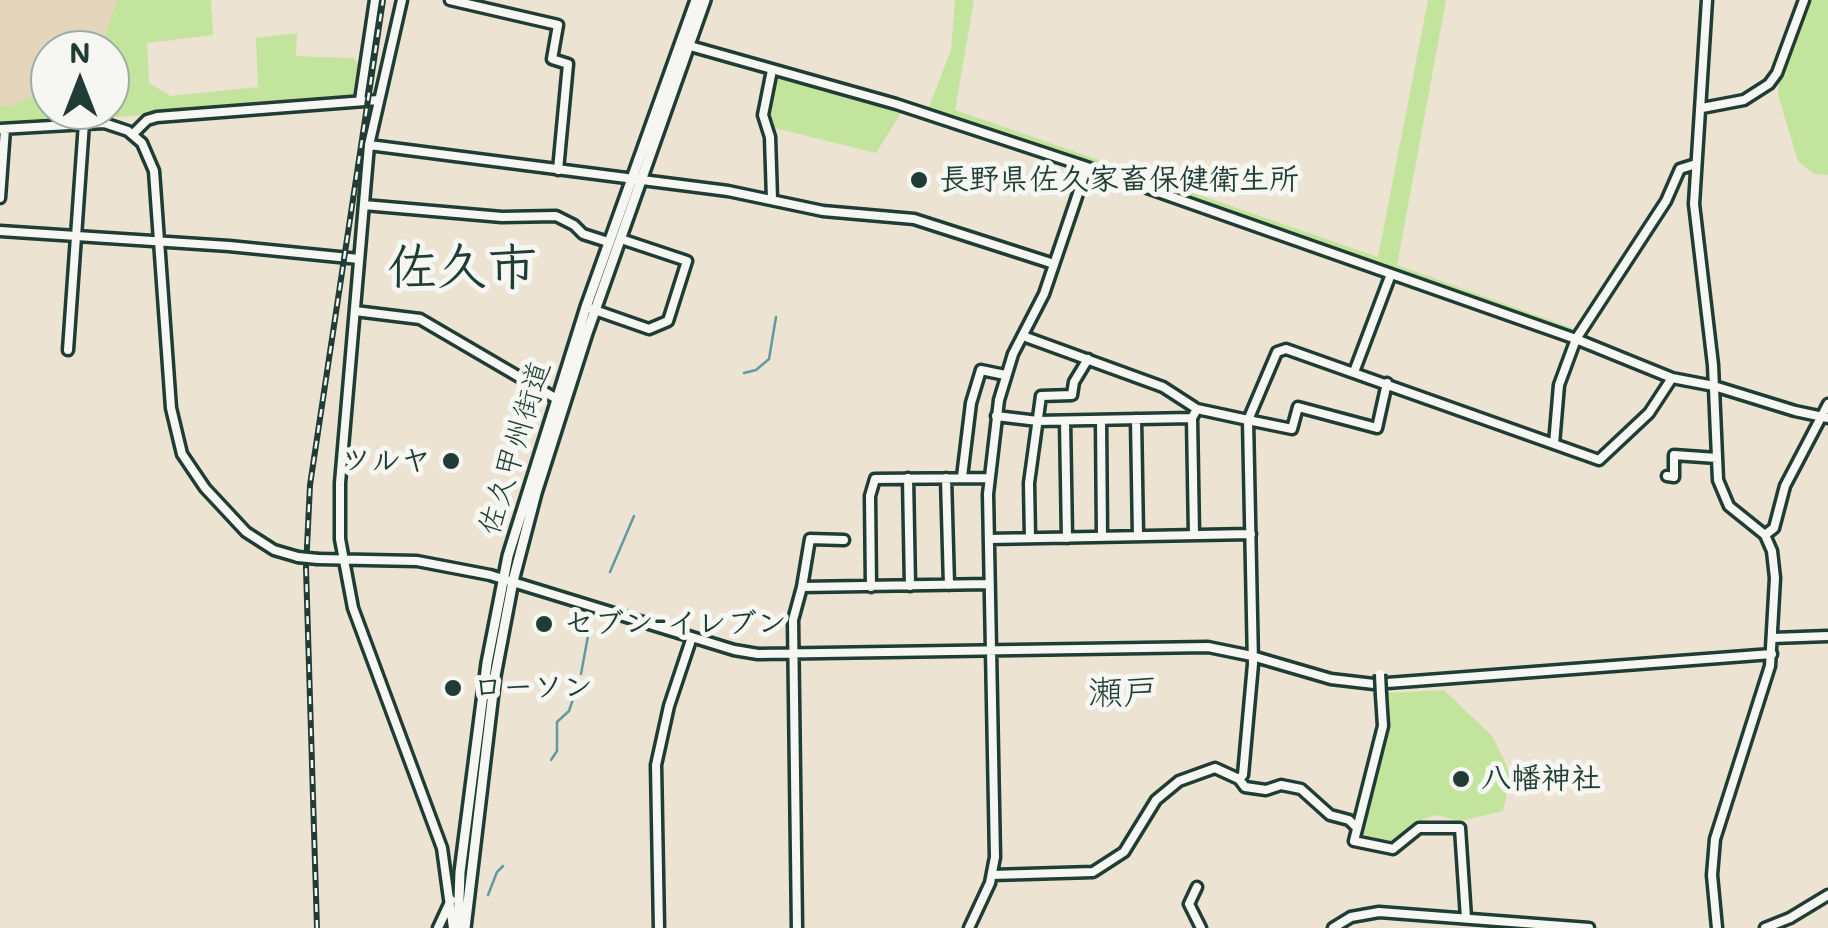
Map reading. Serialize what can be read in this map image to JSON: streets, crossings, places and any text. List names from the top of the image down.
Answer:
{
  "streets": {
    "main road": ["佐久甲州街道"]
  },
  "districts": ["佐久市", "瀬戸"],
  "places": [
    "長野県佐久家畜保健衛生所",
    "ツルヤ",
    "セブン-イレブン",
    "ローソン",
    "八幡神社"
  ],
  "north": "top"
}
